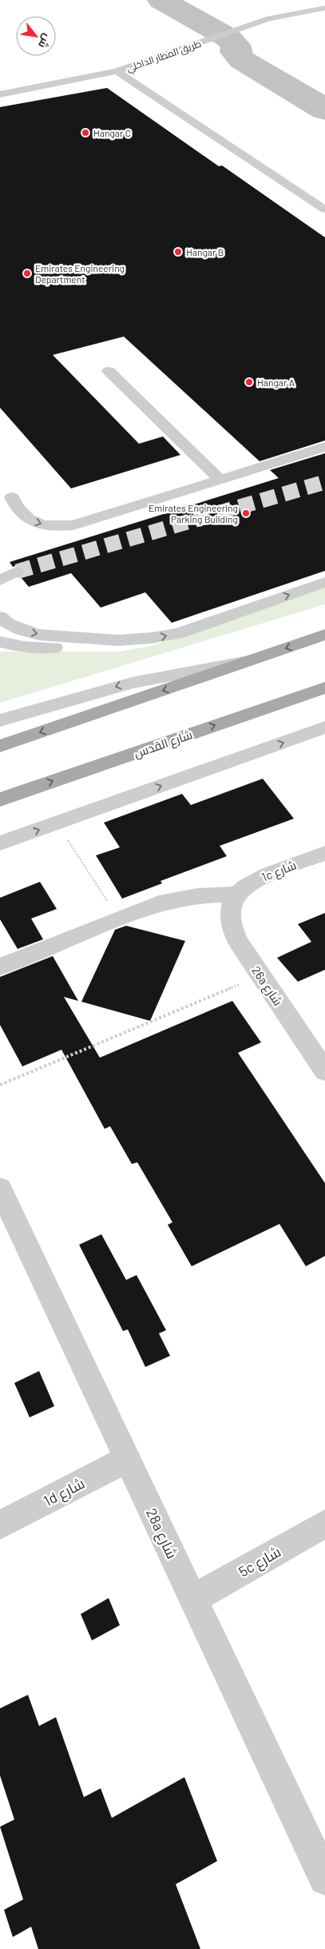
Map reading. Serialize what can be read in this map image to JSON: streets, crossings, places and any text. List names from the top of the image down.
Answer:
{
  "streets": {
    "main road": ["شارع القدس"],
    "street": [
      "طريق المطار الداخلي",
      "1c شارع",
      "26a شارع",
      "1d شارع",
      "28a شارع",
      "5c شارع"
    ]
  },
  "crossings": [
    ["1c شارع", "26a شارع"],
    ["1d شارع", "28a شارع"],
    ["28a شارع", "5c شارع"]
  ],
  "places": [
    "Hangar C",
    "Hangar B",
    "Emirates Engineering Department",
    "Hangar A",
    "Emirates Engineering Parking Building"
  ],
  "north": "bottom right"
}
